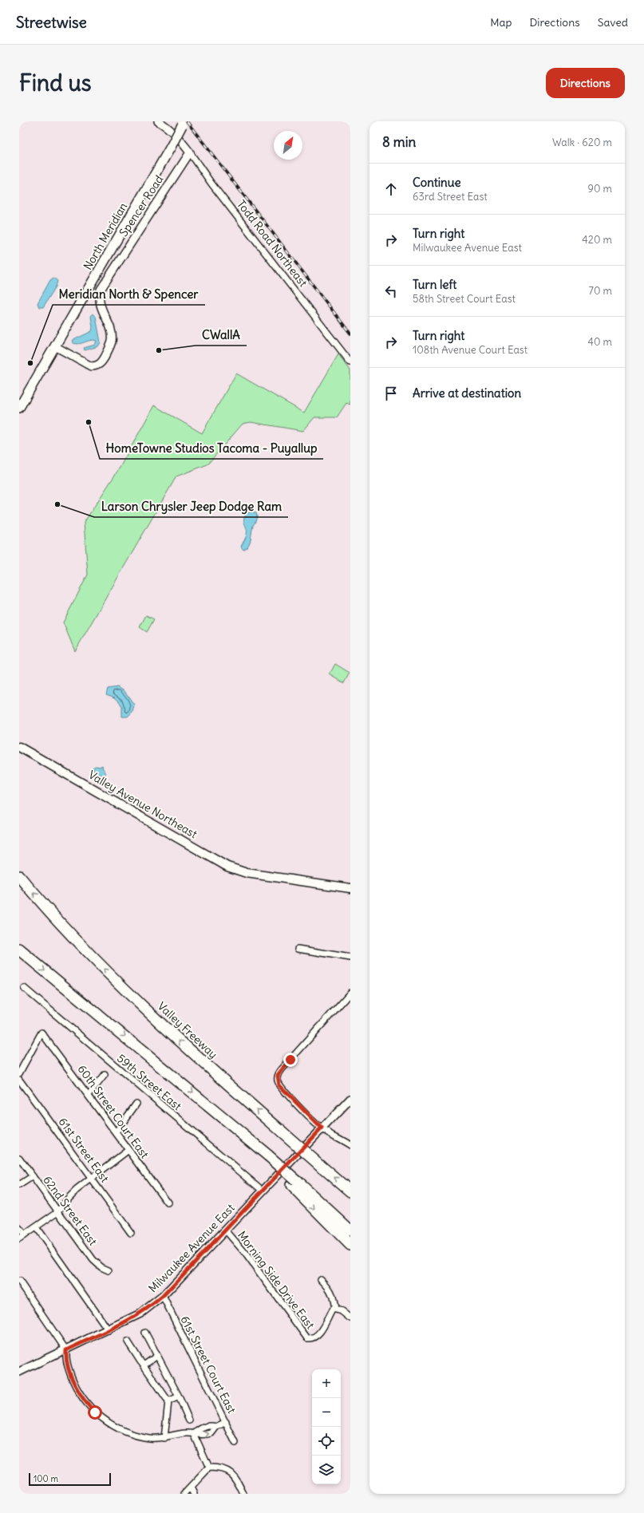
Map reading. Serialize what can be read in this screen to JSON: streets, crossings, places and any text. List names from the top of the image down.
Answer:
{
  "streets": {
    "highway": ["Valley Freeway"],
    "main road": ["North Meridian", "Valley Avenue Northeast"],
    "street": [
      "Spencer Road",
      "Todd Road Northeast",
      "59th Street East",
      "60th Street Court East",
      "61st Street East",
      "62nd Street East",
      "Milwaukee Avenue East",
      "Morning Side Drive East",
      "61st Street Court East"
    ]
  },
  "crossings": [
    ["Spencer Road", "North Meridian"],
    ["Spencer Road", "Todd Road Northeast"],
    ["59th Street East", "Milwaukee Avenue East"],
    ["Milwaukee Avenue East", "Morning Side Drive East"],
    ["Milwaukee Avenue East", "61st Street Court East"]
  ],
  "places": [
    "CWallA",
    "Meridian North & Spencer",
    "HomeTowne Studios Tacoma - Puyallup",
    "Larson Chrysler Jeep Dodge Ram"
  ],
  "scale_bar": "100 m",
  "north": "top right",
  "page": {
    "header": "Streetwise",
    "nav": ["Map", "Directions", "Saved"],
    "buttons": "Directions",
    "title": "Find us",
    "heading": ["8 min", "Walk · 620 m"],
    "list": [
      ["Continue", "63rd Street East", "90 m"],
      ["Turn right", "Milwaukee Avenue East", "420 m"],
      ["Turn left", "58th Street Court East", "70 m"],
      ["Turn right", "108th Avenue Court East", "40 m"],
      "Arrive at destination"
    ],
    "map_buttons": ["+", "−"],
    "scale": "100 m"
  }
}
